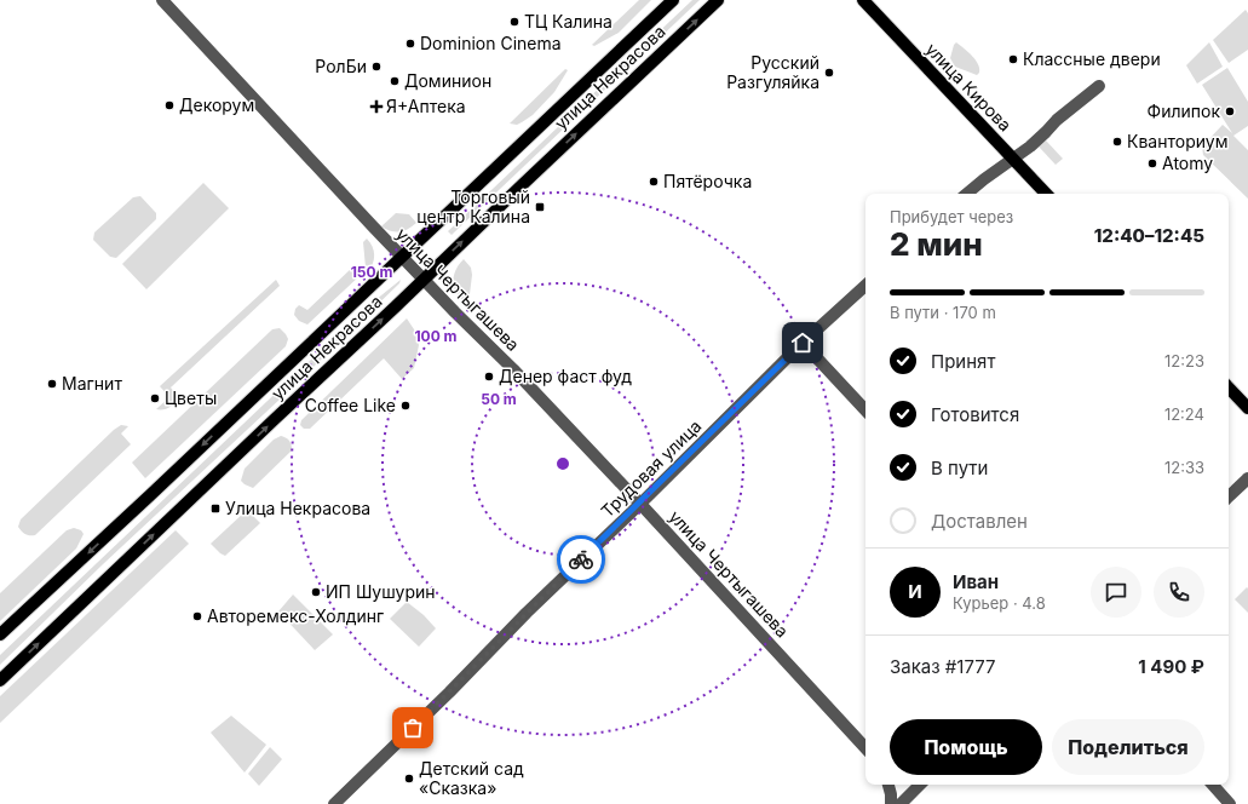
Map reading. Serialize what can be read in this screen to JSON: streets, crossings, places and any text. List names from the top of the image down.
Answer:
{
  "streets": {
    "main road": ["улица Некрасова", "улица Кирова"],
    "street": ["улица Чертыгашева", "Трудовая улица"]
  },
  "crossings": [
    ["улица Некрасова", "улица Чертыгашева"],
    ["улица Чертыгашева", "Трудовая улица"]
  ],
  "places": {
    "other": [
      "ТЦ Калина",
      "Dominion Cinema",
      "Классные двери",
      "РолБи",
      "Русский Разгуляйка",
      "Доминион",
      "Декорум",
      "Филипок",
      "Кванториум",
      "Atomy",
      "Пятёрочка",
      "Денер фаст фуд",
      "Магнит",
      "Цветы",
      "Coffee Like",
      "ИП Шушурин",
      "Авторемекс-Холдинг",
      "Детский сад «Сказка»"
    ],
    "health": ["Я+Аптека"],
    "transit": ["Торговый центр Калина", "Улица Некрасова"]
  },
  "page": {
    "heading": ["2 мин", "Прибудет через", "12:40–12:45"],
    "panel": [
      "Иван",
      "Курьер · 4.8",
      "Заказ #1777",
      "1 490 ₽"
    ],
    "bar": "В пути · 170 m",
    "list": [
      ["Принят", "12:23"],
      ["Готовится", "12:24"],
      ["В пути", "12:33"],
      "Доставлен"
    ],
    "round": "И",
    "buttons": ["Помощь", "Поделиться"]
  },
  "rings": ["150 m", "100 m", "50 m"]
}
